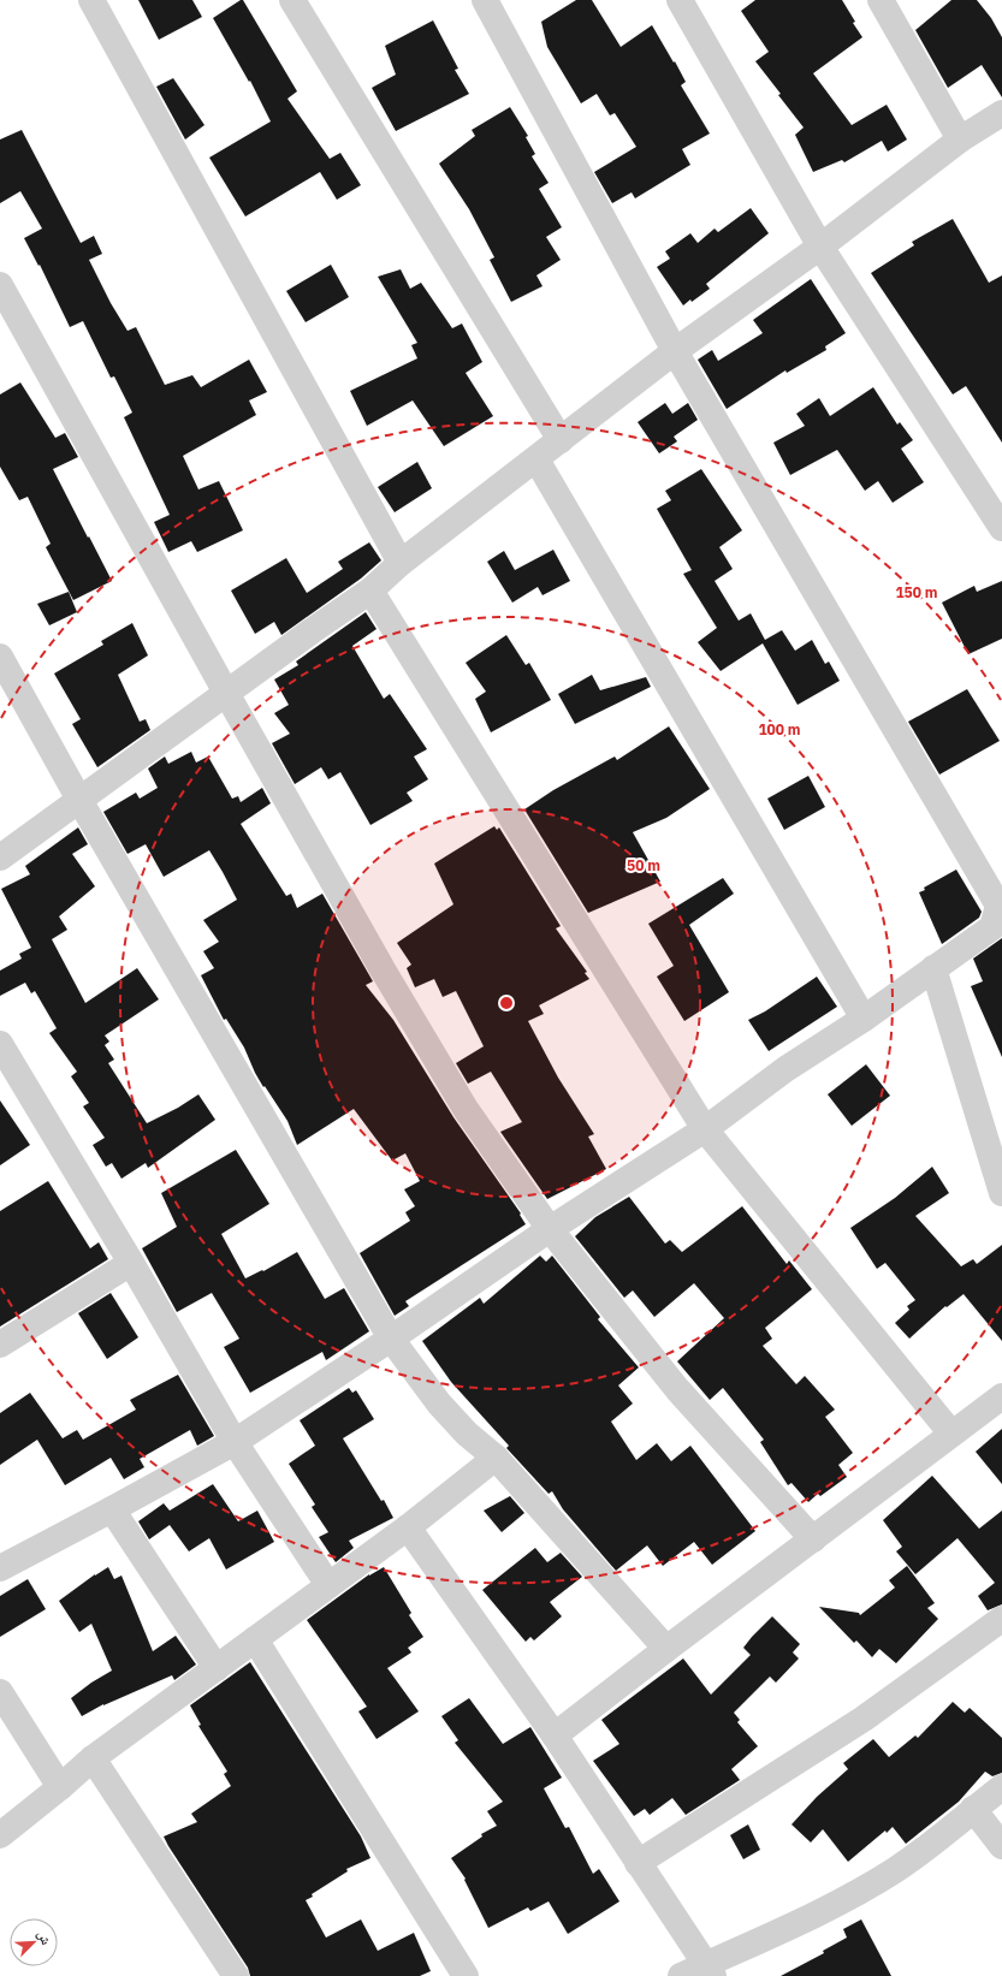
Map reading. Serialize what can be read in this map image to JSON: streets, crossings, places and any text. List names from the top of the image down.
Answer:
{
  "north": "top right",
  "rings": ["150 m", "100 m", "50 m"]
}
